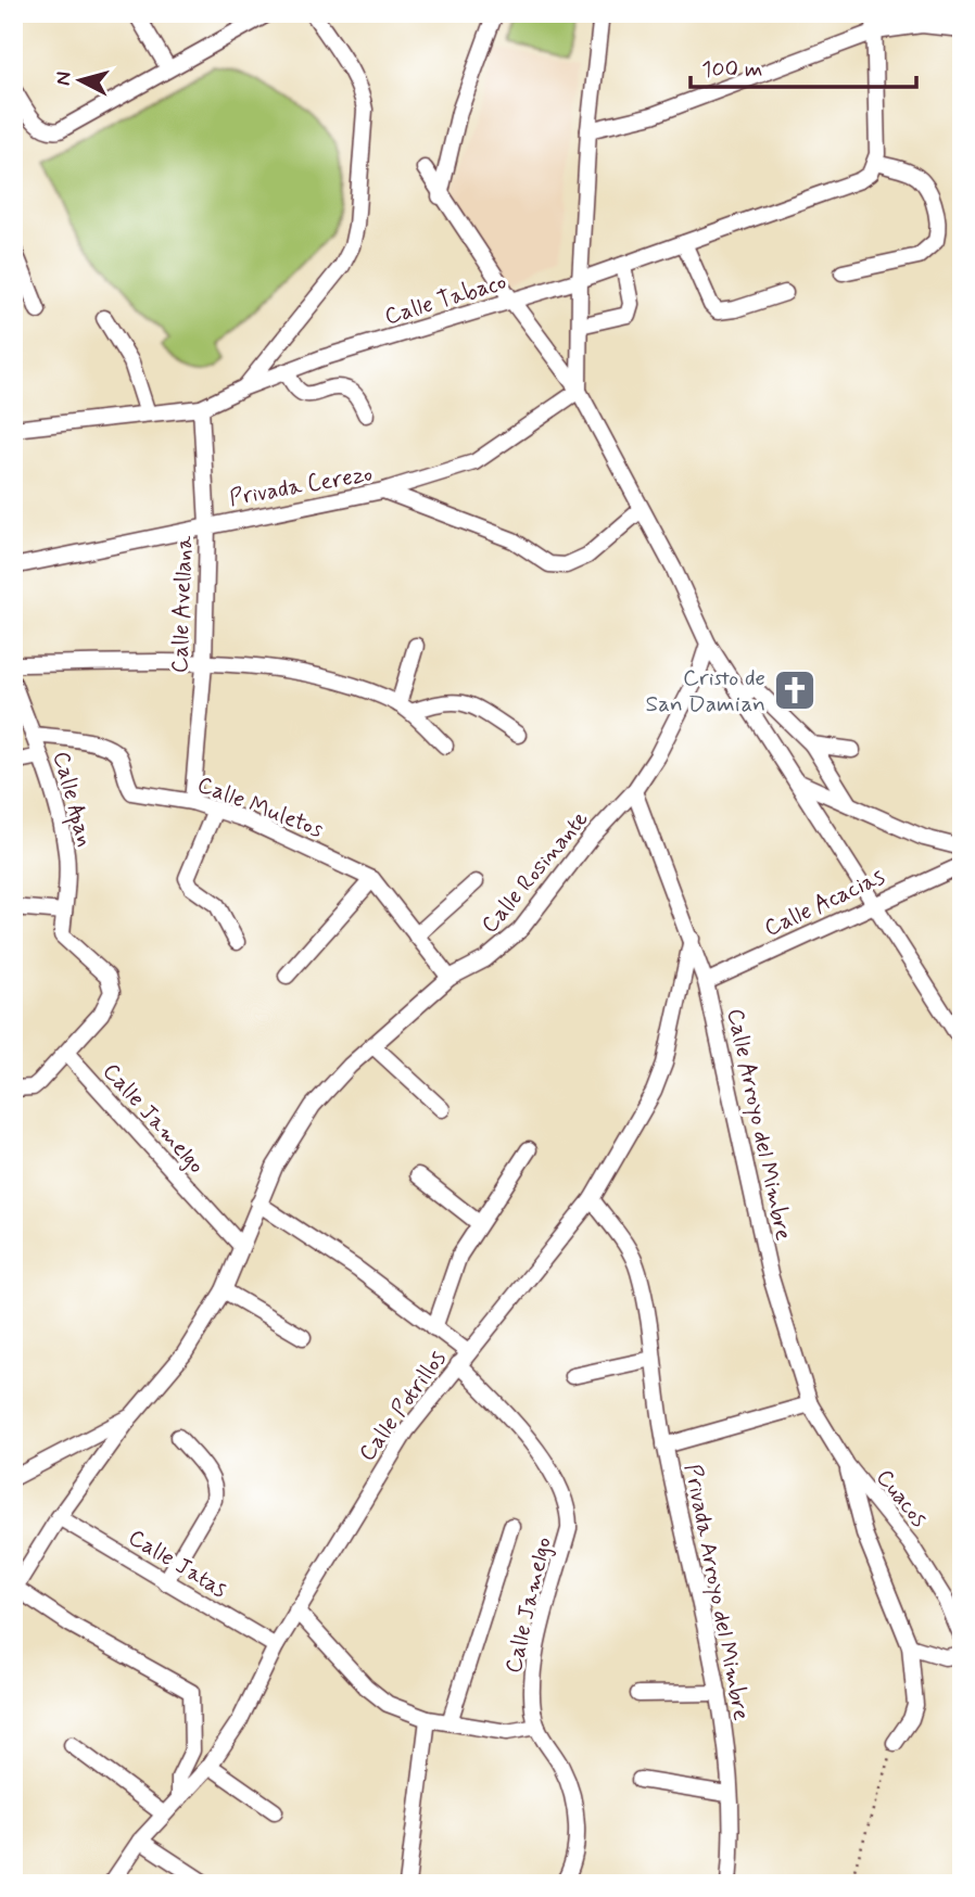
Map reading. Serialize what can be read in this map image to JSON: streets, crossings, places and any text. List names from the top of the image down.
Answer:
{
  "streets": {
    "street": [
      "Calle Tabaco",
      "Privada Cerezo",
      "Calle Avellana",
      "Calle Apan",
      "Calle Muletos",
      "Calle Rosinante",
      "Calle Acacias",
      "Calle Jamelgo",
      "Calle Arroyo del Mimbre",
      "Calle Potrillos",
      "Cuacos",
      "Calle Jatas",
      "Privada Arroyo del Mimbre"
    ]
  },
  "crossings": [
    ["Calle Tabaco", "Calle Avellana"],
    ["Privada Cerezo", "Calle Avellana"],
    ["Calle Avellana", "Calle Muletos"],
    ["Calle Apan", "Calle Muletos"],
    ["Calle Apan", "Calle Jamelgo"],
    ["Calle Muletos", "Calle Rosinante"],
    ["Calle Rosinante", "Calle Jamelgo"],
    ["Calle Rosinante", "Calle Arroyo del Mimbre"],
    ["Calle Acacias", "Calle Arroyo del Mimbre"],
    ["Calle Jamelgo", "Calle Potrillos"],
    ["Calle Arroyo del Mimbre", "Calle Potrillos"],
    ["Calle Arroyo del Mimbre", "Cuacos"],
    ["Calle Arroyo del Mimbre", "Privada Arroyo del Mimbre"],
    ["Calle Potrillos", "Calle Jatas"],
    ["Calle Potrillos", "Privada Arroyo del Mimbre"]
  ],
  "places": {
    "church": ["Cristo de San Damian"]
  },
  "scale_bar": "100 m",
  "north": "left"
}
